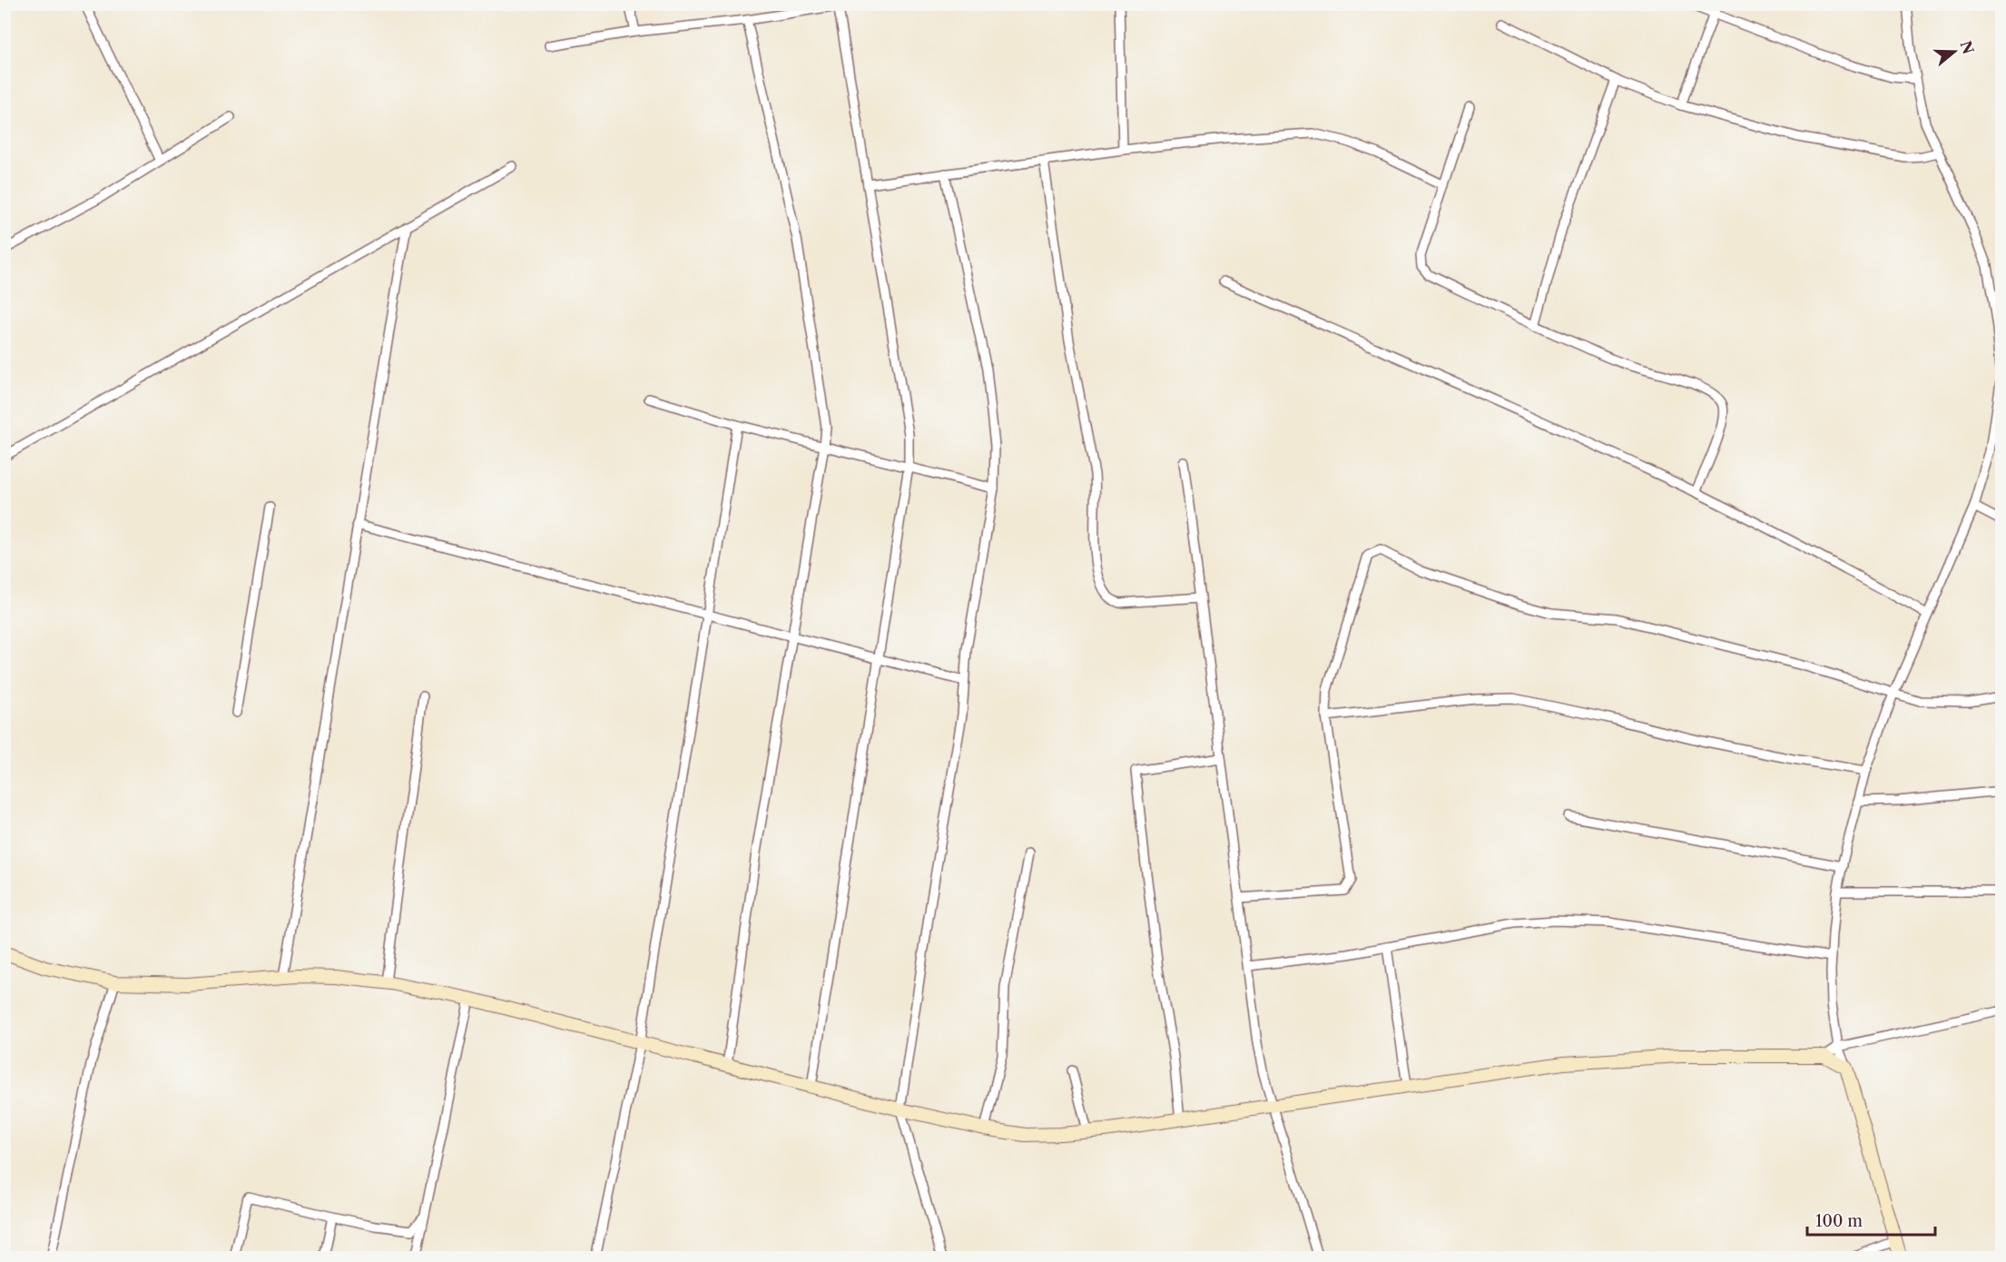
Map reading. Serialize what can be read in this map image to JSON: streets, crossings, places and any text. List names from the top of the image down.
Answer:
{
  "scale_bar": "100 m",
  "north": "right"
}
